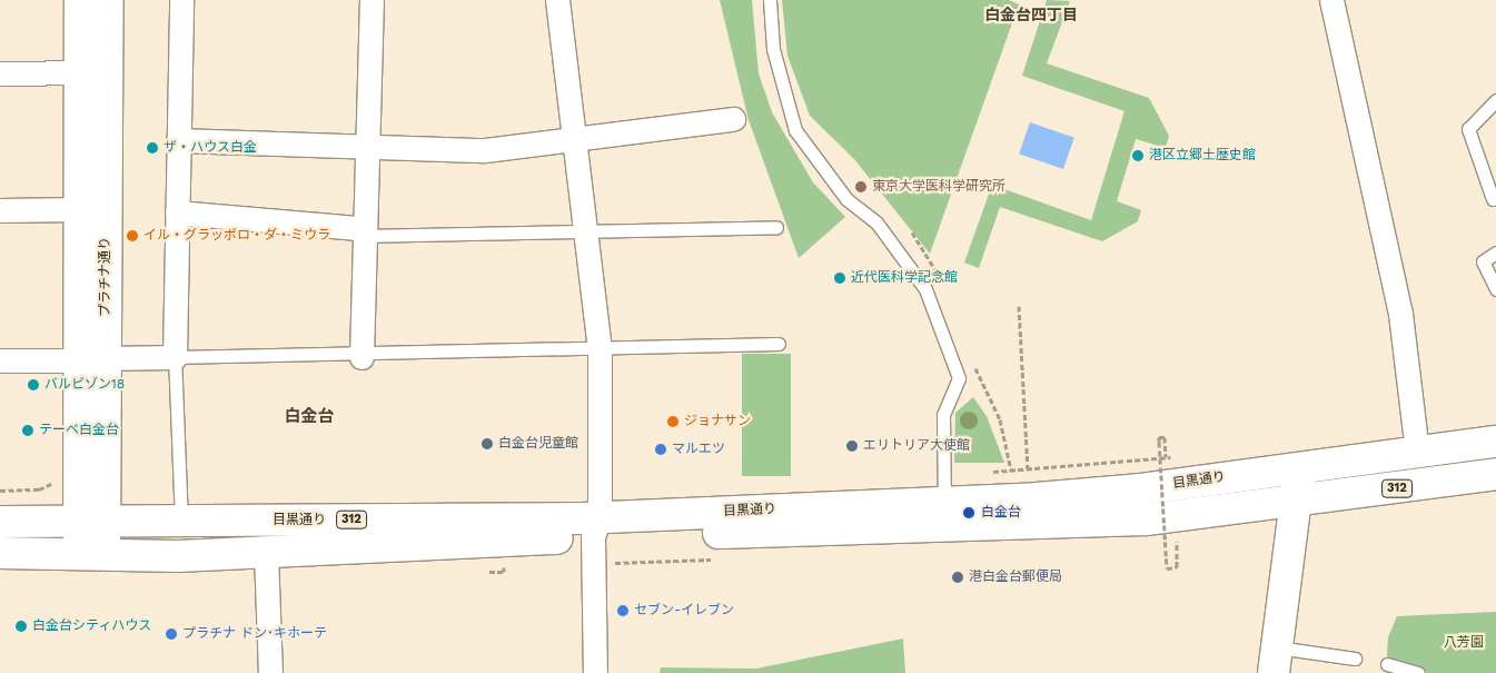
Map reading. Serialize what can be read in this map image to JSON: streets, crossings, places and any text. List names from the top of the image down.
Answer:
{
  "streets": {
    "main road": ["プラチナ通り", "目黒通り", "312"]
  },
  "crossings": [
    ["プラチナ通り", "目黒通り"]
  ],
  "districts": ["白金台四丁目", "白金台"],
  "parks": ["八芳園"],
  "places": [
    "ザ・ハウス白金",
    "港区立郷土歴史館",
    "東京大学医科学研究所",
    "イル・グラッポロ・ダ・ミウラ",
    "近代医科学記念館",
    "バルビゾン18",
    "ジョナサン",
    "テーベ白金台",
    "白金台児童館",
    "エリトリア大使館",
    "マルエツ",
    "白金台",
    "港白金台郵便局",
    "セブン-イレブン",
    "白金台シティハウス",
    "プラチナ ドン･キホーテ"
  ]
}
